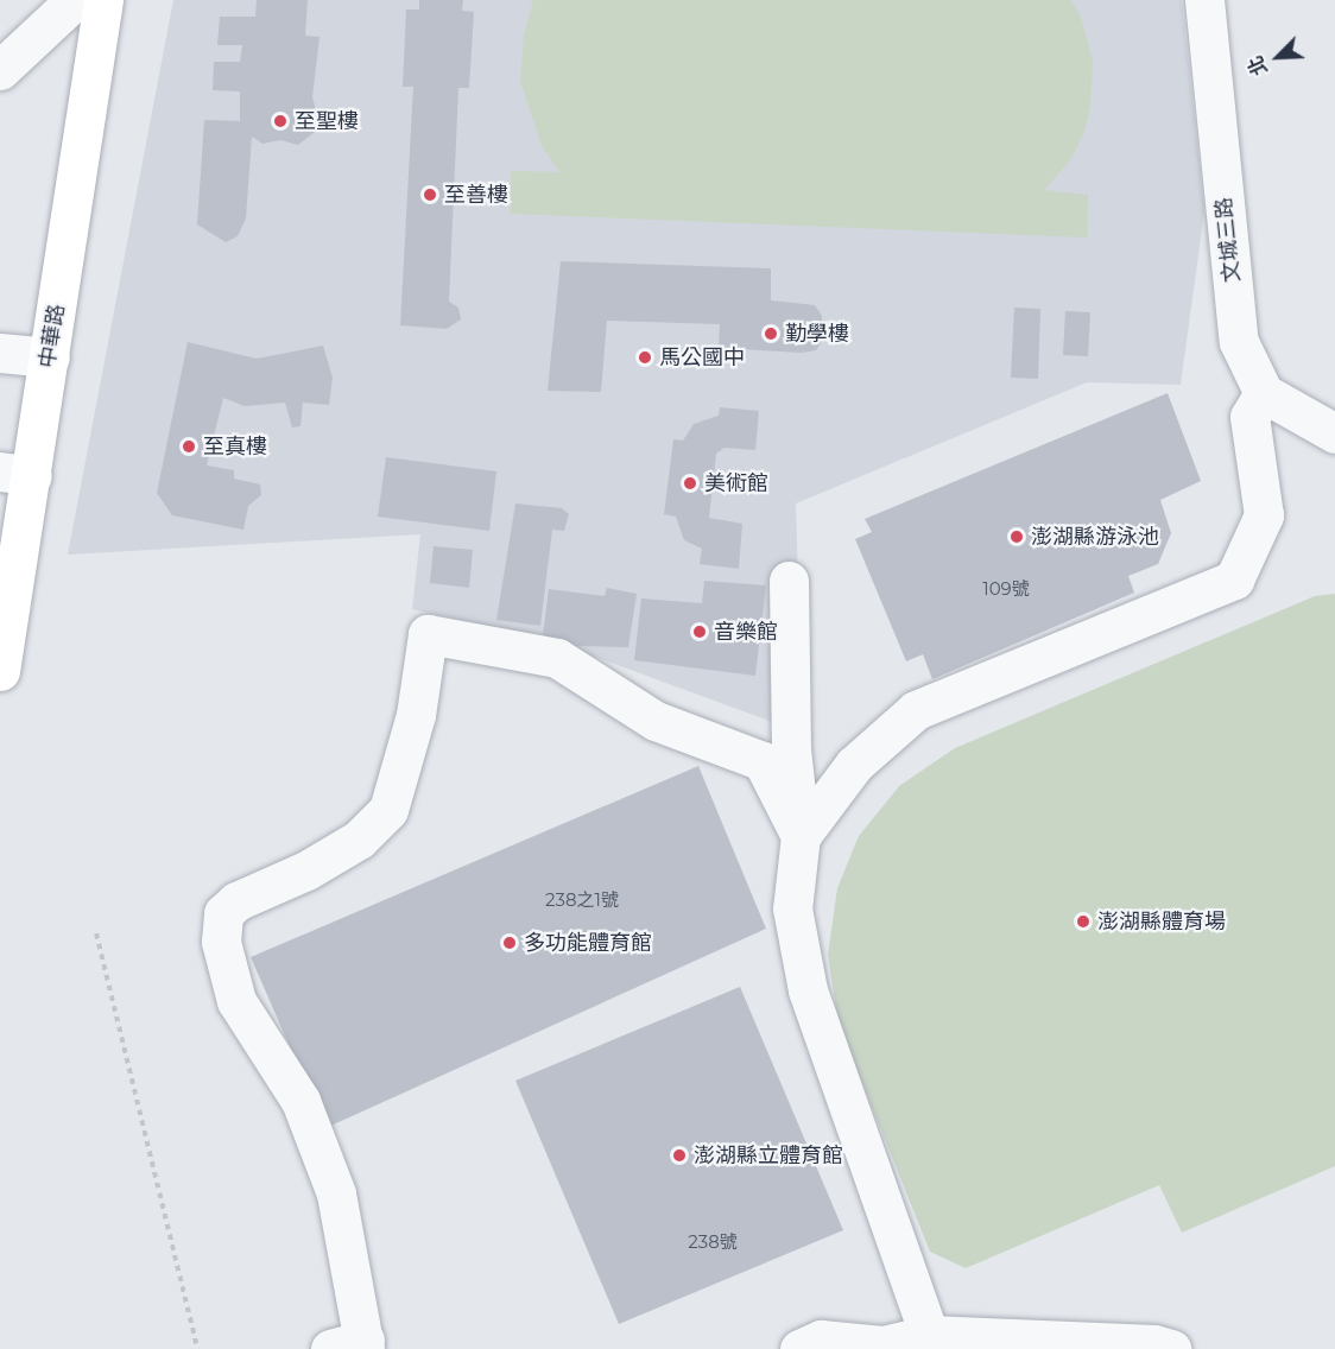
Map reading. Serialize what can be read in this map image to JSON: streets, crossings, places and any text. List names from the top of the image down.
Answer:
{
  "streets": {
    "main road": ["中華路"],
    "street": ["文城三路"]
  },
  "places": [
    "至聖樓",
    "至善樓",
    "勤學樓",
    "馬公國中",
    "至真樓",
    "美術館",
    "澎湖縣游泳池",
    "音樂館",
    "澎湖縣體育場",
    "多功能體育館",
    "澎湖縣立體育館"
  ],
  "house_numbers": ["109號", "238之1號", "238號"],
  "north": "bottom left"
}
